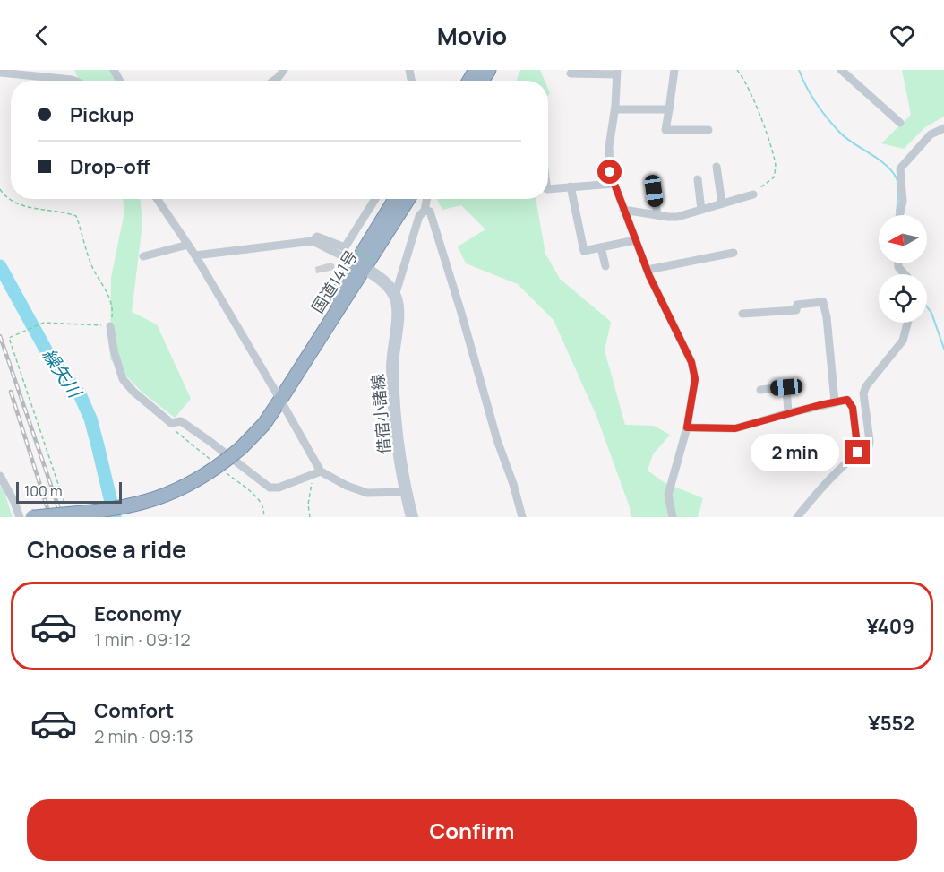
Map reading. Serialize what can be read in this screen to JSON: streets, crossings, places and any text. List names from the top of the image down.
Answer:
{
  "streets": {
    "highway": ["国道141号"],
    "main road": ["借宿小諸線"]
  },
  "water": ["繰矢川"],
  "scale_bar": "100 m",
  "north": "left",
  "page": {
    "header": "Movio",
    "banner": ["Pickup", "Drop-off"],
    "bubble": "2 min",
    "scale": "100 m",
    "heading": "Choose a ride",
    "list": [
      {
        "name": "Economy",
        "note": "1 min · 09:12",
        "value": "¥409"
      },
      {
        "name": "Comfort",
        "note": "2 min · 09:13",
        "value": "¥552"
      }
    ],
    "buttons": "Confirm"
  }
}
